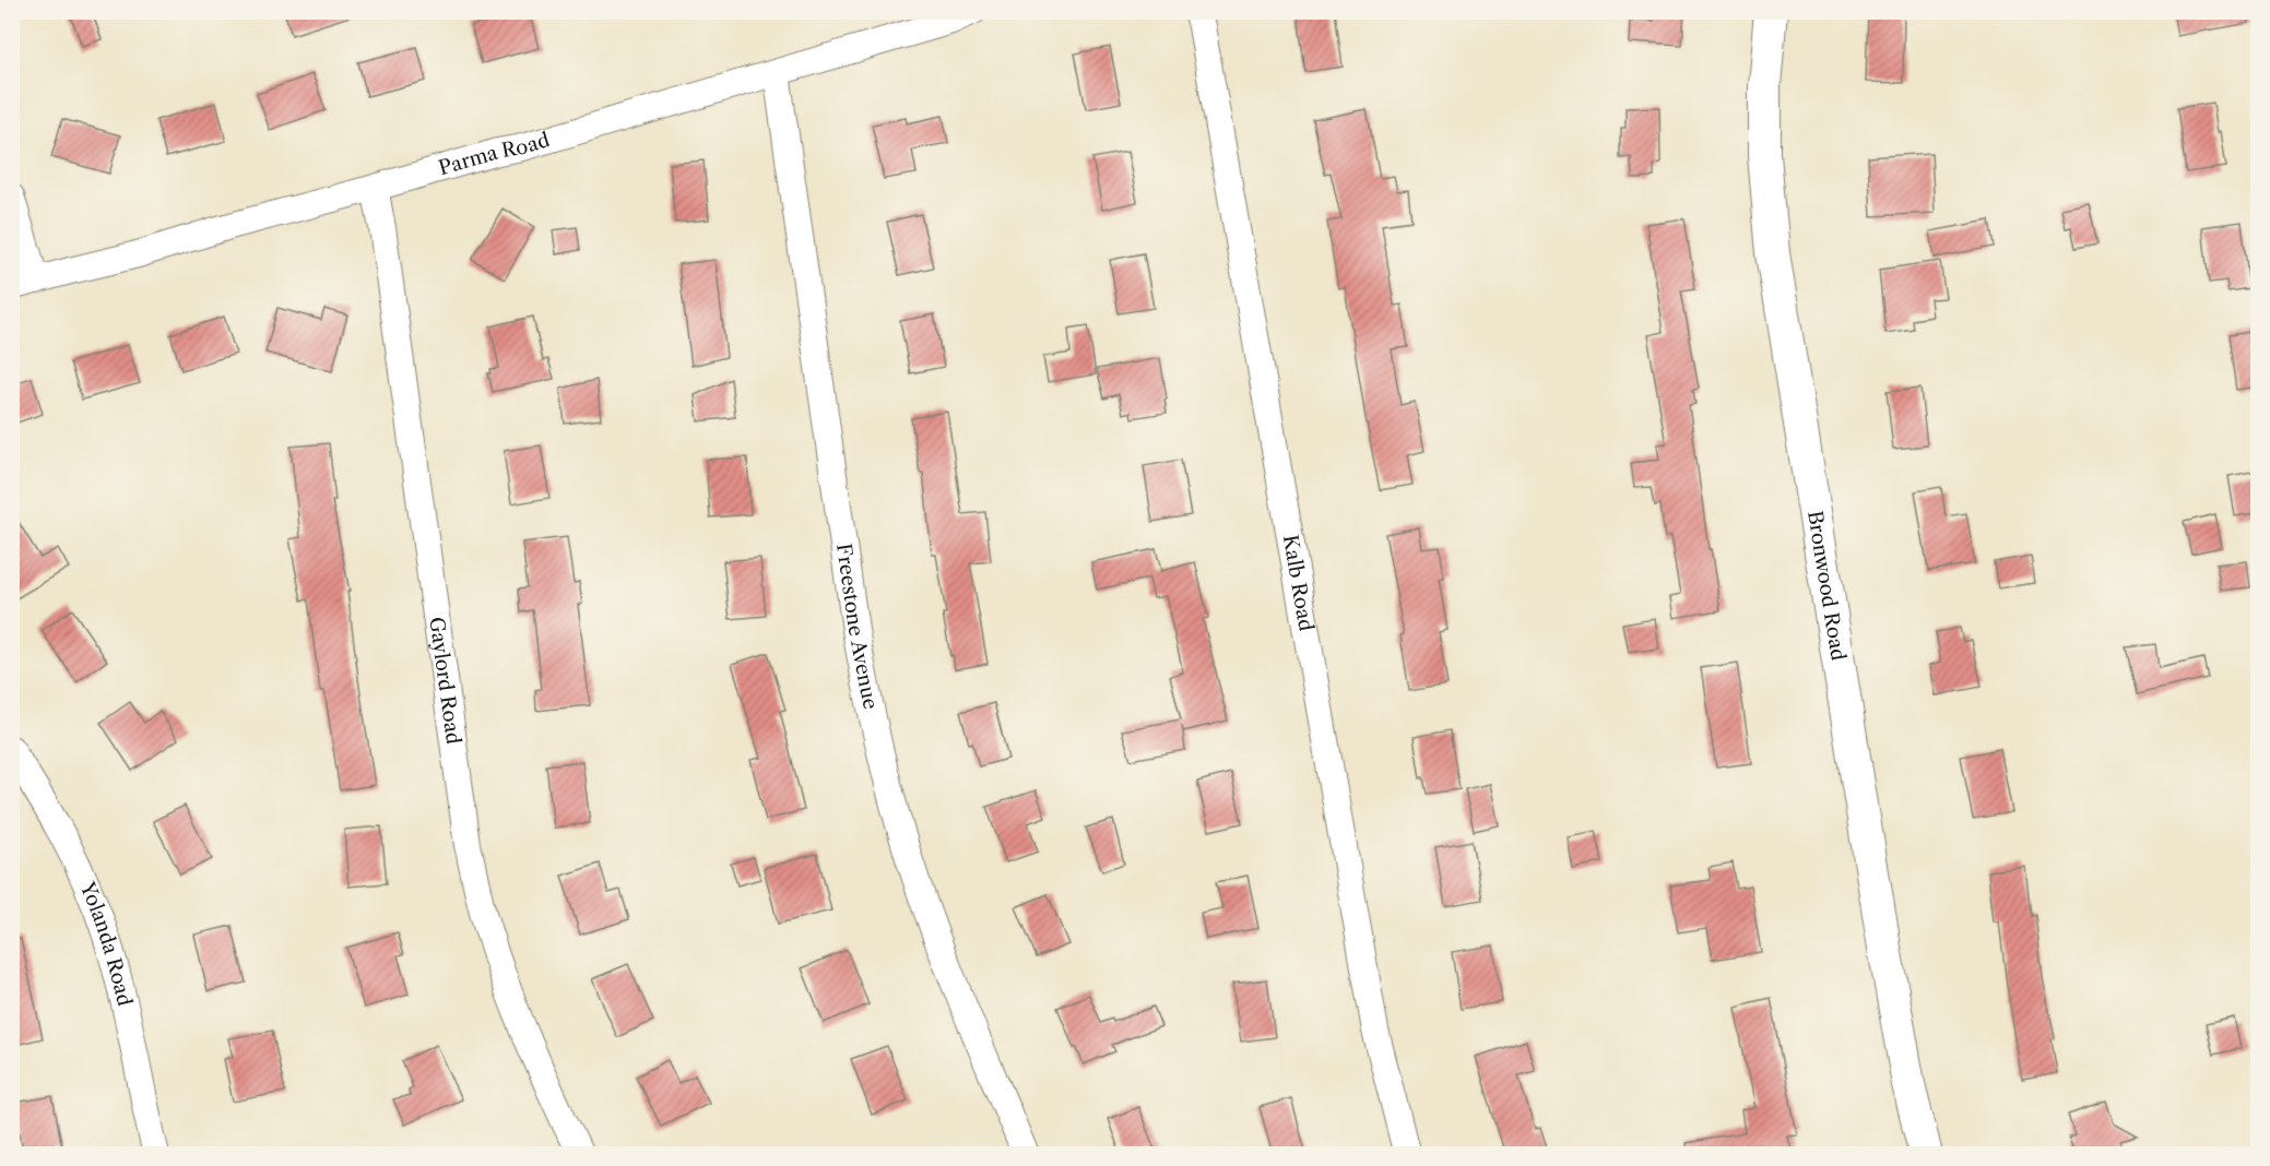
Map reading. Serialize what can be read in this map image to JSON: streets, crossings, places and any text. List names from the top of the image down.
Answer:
{
  "streets": {
    "street": [
      "Parma Road",
      "Kalb Road",
      "Bronwood Road",
      "Freestone Avenue",
      "Gaylord Road",
      "Yolanda Road"
    ]
  },
  "crossings": [
    ["Parma Road", "Freestone Avenue"],
    ["Parma Road", "Gaylord Road"]
  ]
}
